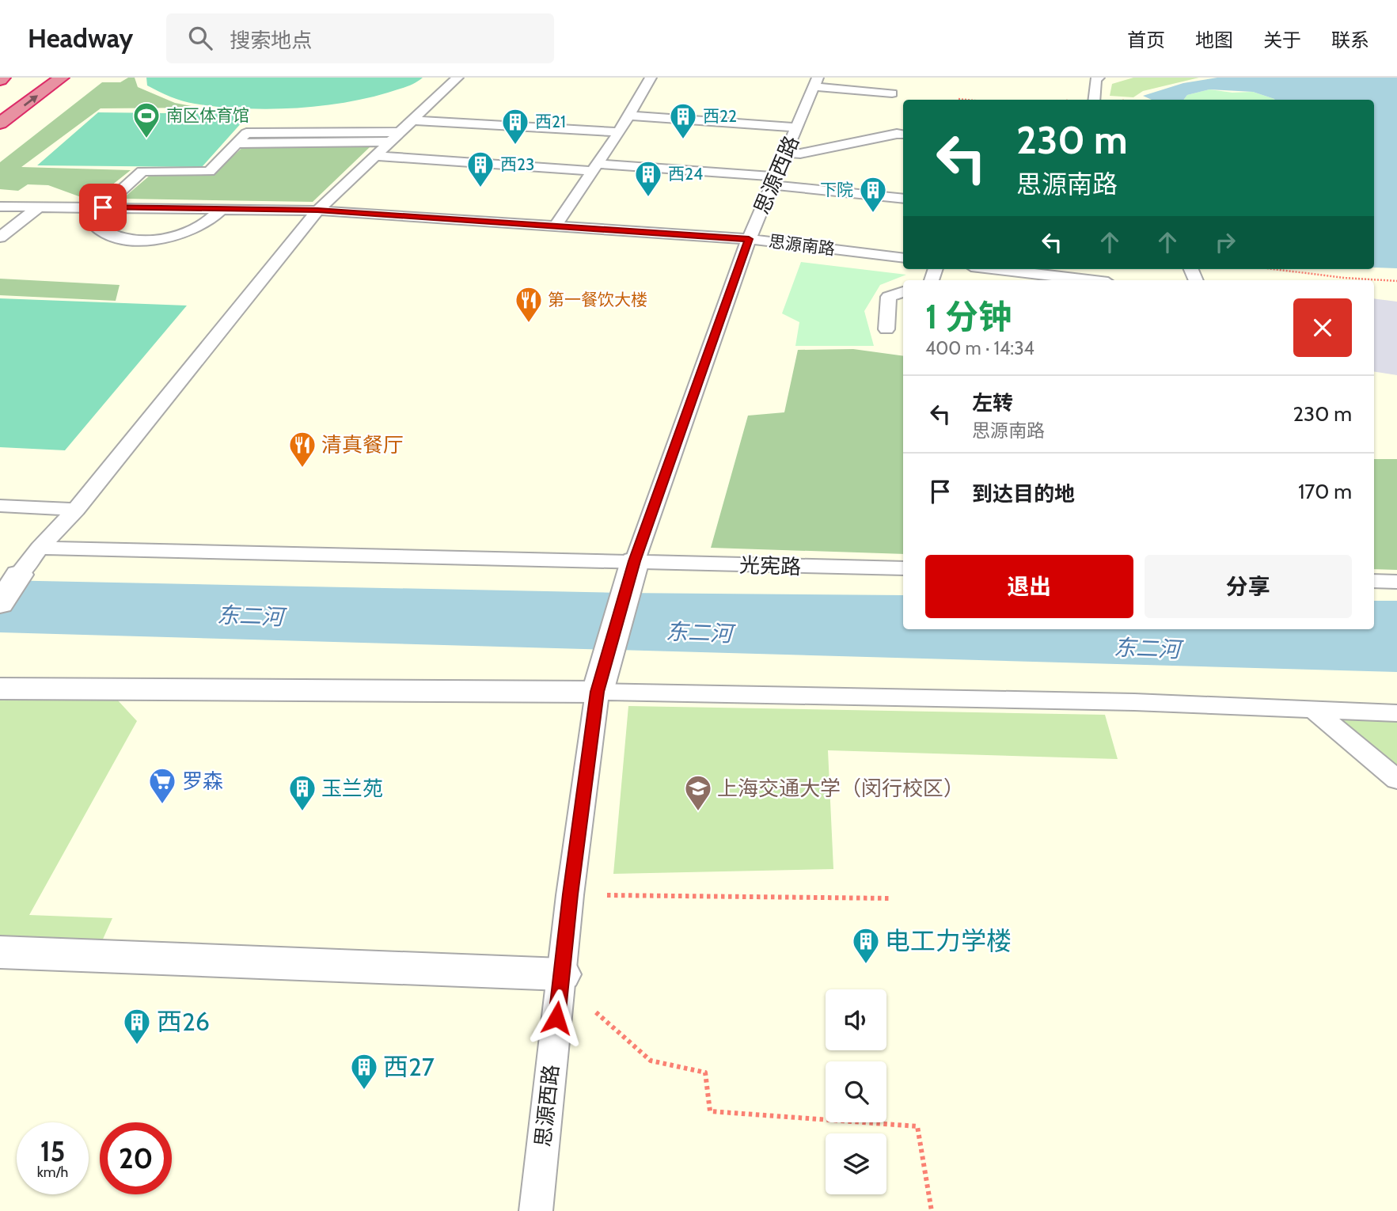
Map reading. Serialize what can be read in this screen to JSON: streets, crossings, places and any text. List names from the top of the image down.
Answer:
{
  "streets": {
    "street": ["思源西路"],
    "lane": ["思源南路", "光宪路"]
  },
  "crossings": [
    ["思源西路", "思源南路"],
    ["思源西路", "光宪路"]
  ],
  "water": ["东二河"],
  "places": {
    "sports": ["南区体育馆"],
    "building": [
      "西22",
      "西21",
      "西23",
      "西24",
      "下院",
      "玉兰苑",
      "电工力学楼",
      "西26",
      "西27"
    ],
    "restaurant": ["第一餐饮大楼", "清真餐厅"],
    "supermarket": ["罗森"],
    "school or university": ["上海交通大学（闵行校区）"]
  },
  "page": {
    "header": "Headway",
    "search": "搜索地点",
    "nav": [
      "首页",
      "地图",
      "关于",
      "联系"
    ],
    "turn": ["230 m", "思源南路"],
    "heading": ["1 分钟", "400 m · 14:34"],
    "list": [
      {
        "name": "左转",
        "note": "思源南路",
        "value": "230 m"
      },
      {
        "name": "到达目的地",
        "value": "170 m"
      }
    ],
    "buttons": ["退出", "分享"],
    "speed": "15 km/h",
    "limit": "20"
  }
}
